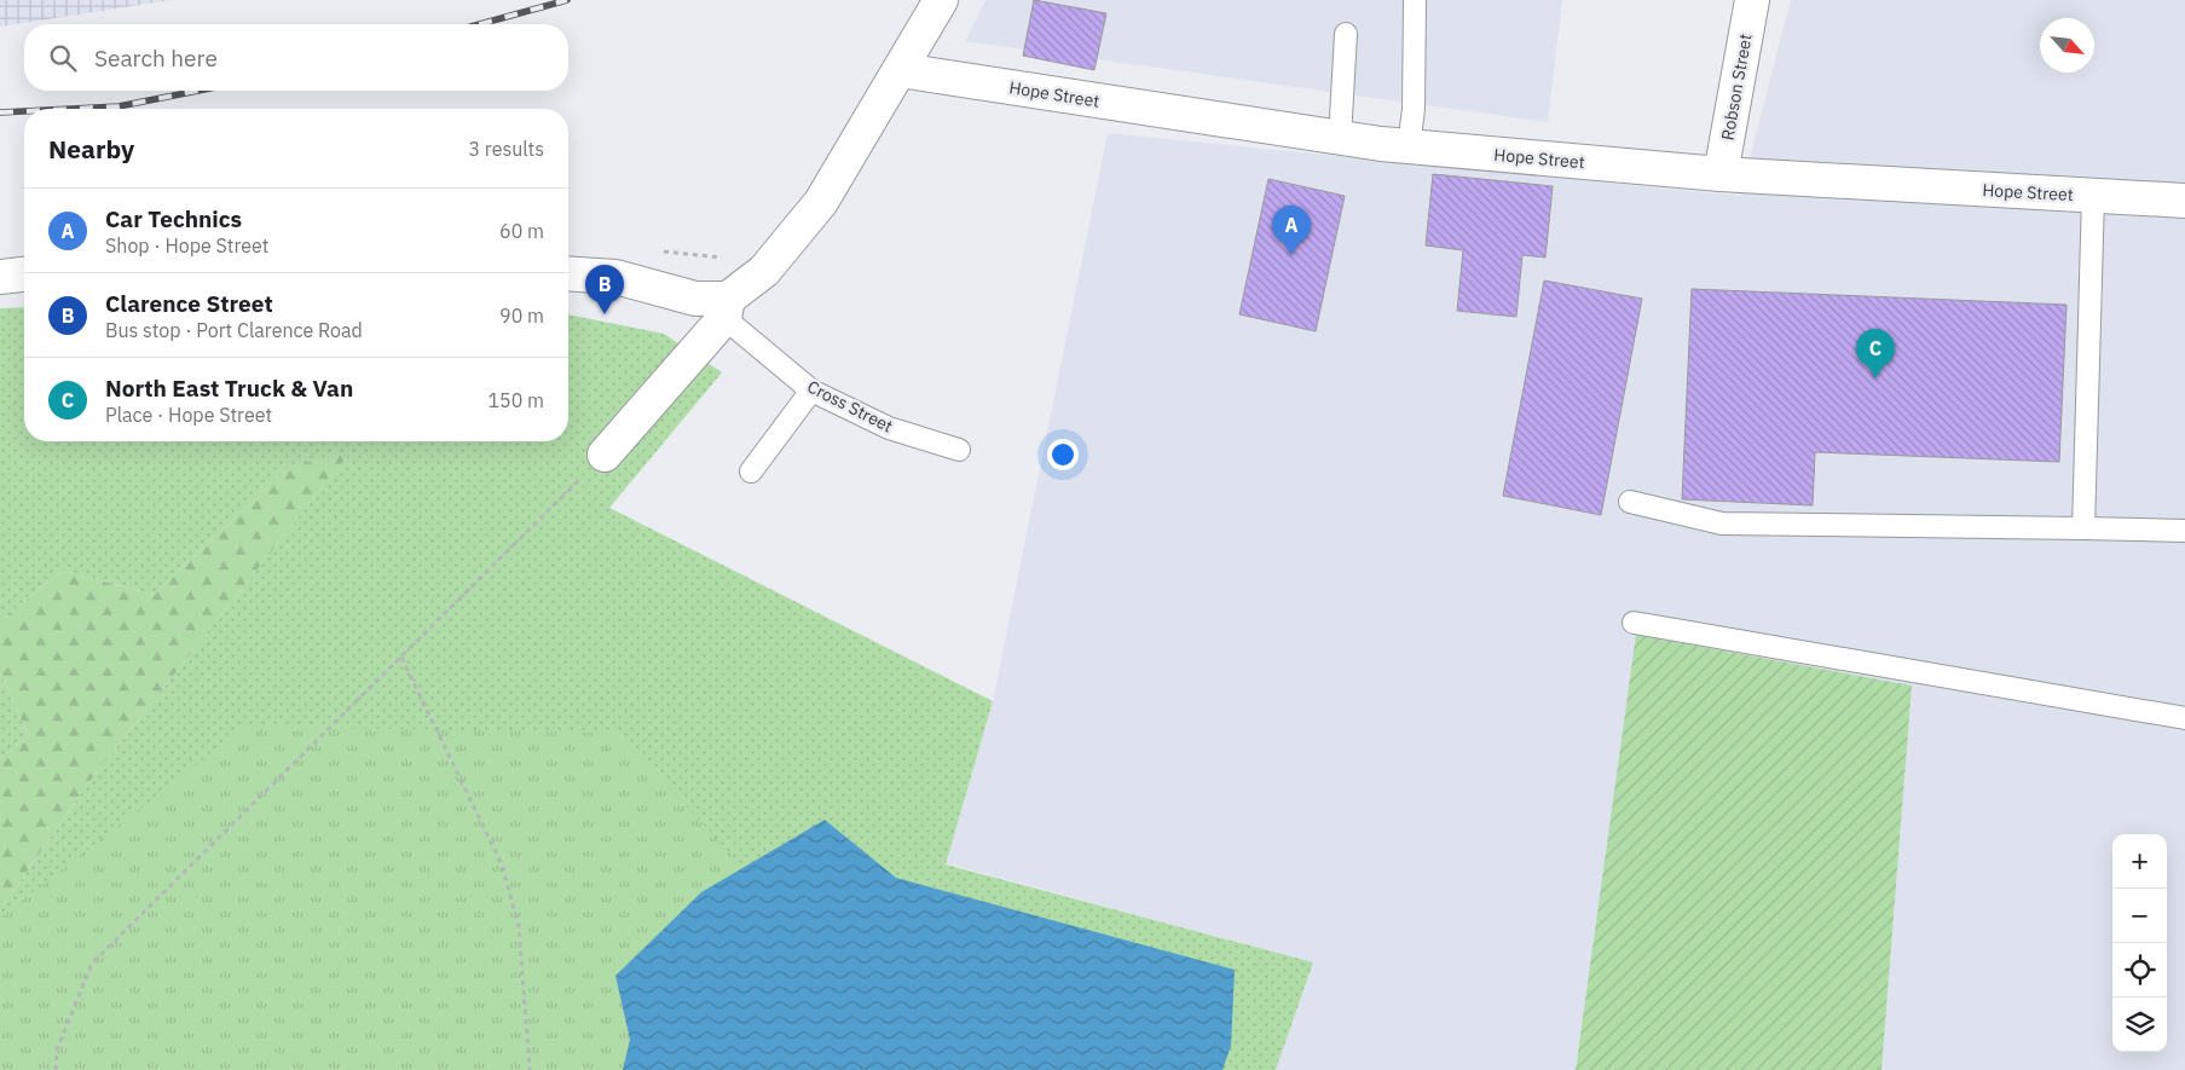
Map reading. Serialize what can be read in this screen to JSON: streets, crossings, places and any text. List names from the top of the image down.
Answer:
{
  "streets": {
    "main road": ["Robson Street", "Hope Street"],
    "lane": ["Cross Street"]
  },
  "crossings": [
    ["Robson Street", "Hope Street"]
  ],
  "north": "bottom right",
  "page": {
    "search": "Search here",
    "heading": ["Nearby", "3 results"],
    "list": [
      {
        "mark": "A",
        "name": "Car Technics",
        "note": "Shop · Hope Street",
        "value": "60 m"
      },
      {
        "mark": "B",
        "name": "Clarence Street",
        "note": "Bus stop · Port Clarence Road",
        "value": "90 m"
      },
      {
        "mark": "C",
        "name": "North East Truck & Van",
        "note": "Place · Hope Street",
        "value": "150 m"
      }
    ],
    "pins": ["A", "B", "C"],
    "map_buttons": ["+", "−"]
  }
}
